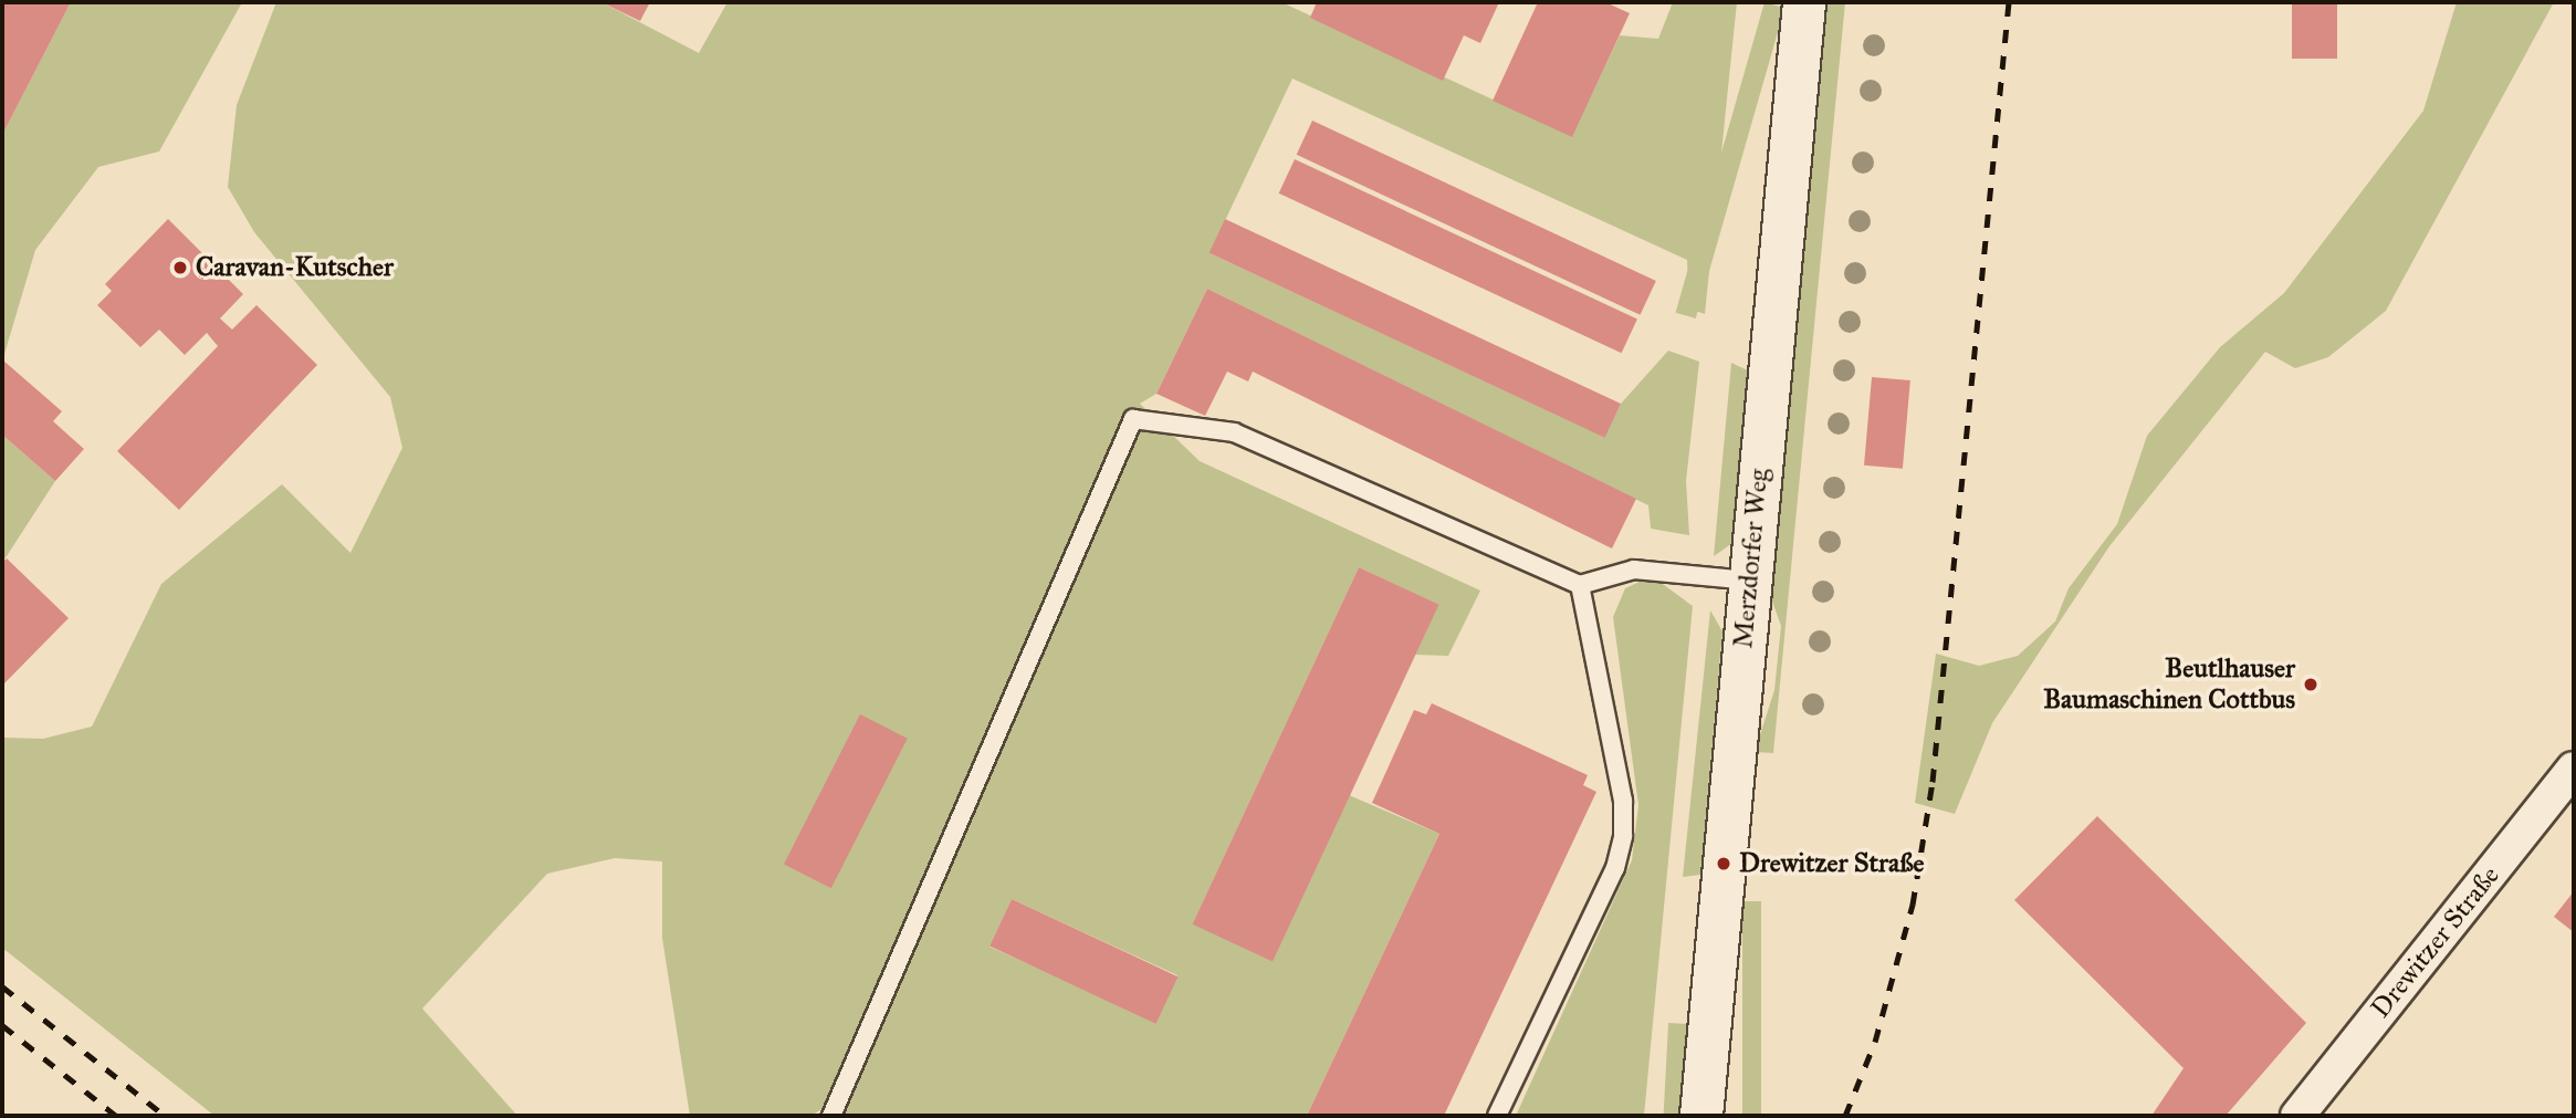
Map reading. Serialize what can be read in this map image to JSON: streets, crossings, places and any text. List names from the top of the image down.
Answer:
{
  "streets": {
    "street": ["Merzdorfer Weg", "Drewitzer Straße"]
  },
  "places": ["Caravan-Kutscher", "Beutlhauser Baumaschinen Cottbus", "Drewitzer Straße"]
}
